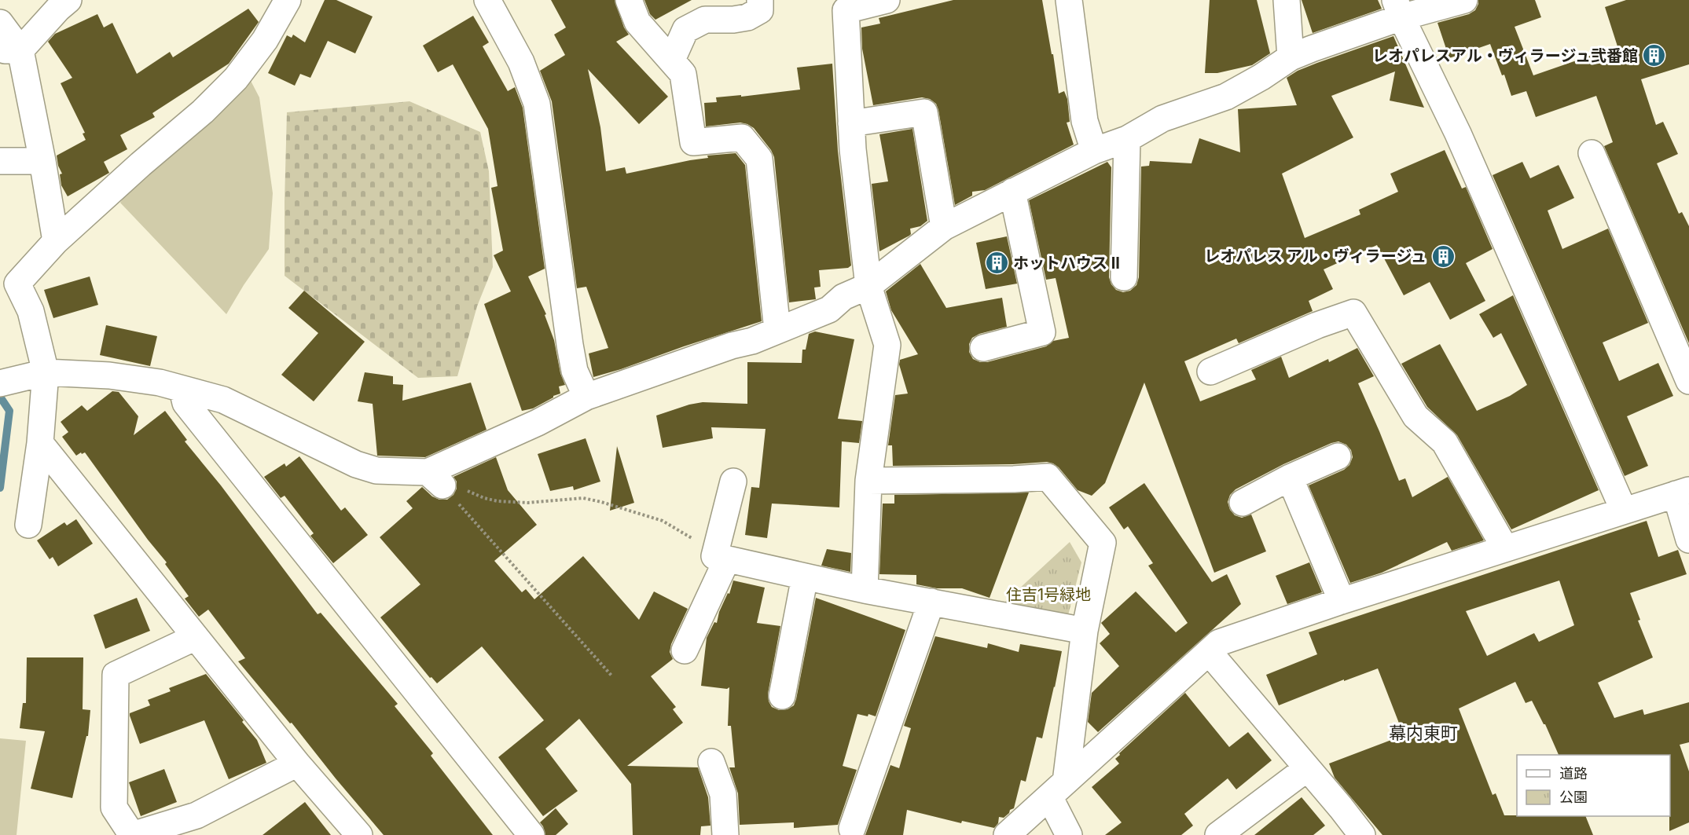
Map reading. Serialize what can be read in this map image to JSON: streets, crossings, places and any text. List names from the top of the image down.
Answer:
{
  "districts": ["幕内東町"],
  "parks": ["住吉1号緑地"],
  "places": {
    "building": ["レオパレスアル・ヴィラージュ弐番館", "レオパレス アル・ヴィラージュ", "ホットハウス II"]
  },
  "legend": ["道路", "公園"]
}
